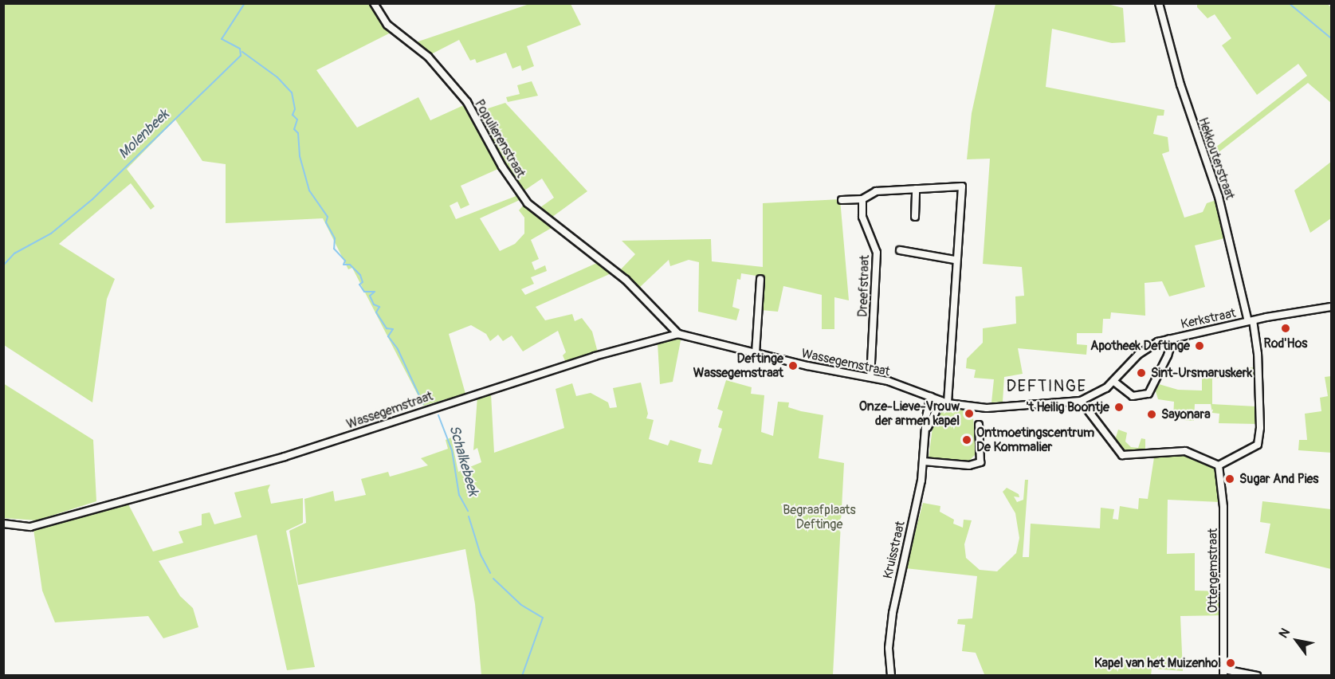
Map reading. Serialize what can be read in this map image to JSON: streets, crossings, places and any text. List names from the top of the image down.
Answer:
{
  "streets": {
    "street": [
      "Populierenstraat",
      "Hekkouterstraat",
      "Dreefstraat",
      "Kerkstraat",
      "Wassegemstraat",
      "Kruisstraat",
      "Ottergemstraat"
    ]
  },
  "crossings": [
    ["Populierenstraat", "Wassegemstraat"],
    ["Hekkouterstraat", "Kerkstraat"],
    ["Dreefstraat", "Wassegemstraat"],
    ["Kerkstraat", "Wassegemstraat"],
    ["Kerkstraat", "Kruisstraat"],
    ["Wassegemstraat", "Kruisstraat"]
  ],
  "districts": ["DEFTINGE"],
  "water": ["Molenbeek", "Schalkebeek"],
  "parks": ["Begraafplaats Deftinge"],
  "places": [
    "Rod'Hos",
    "Apotheek Deftinge",
    "Deftinge Wassegemstraat",
    "Sint-Ursmaruskerk",
    "'t Heilig Boontje",
    "Onze-Lieve-Vrouw der armen kapel",
    "Sayonara",
    "Ontmoetingscentrum De Kommalier",
    "Sugar And Pies",
    "Kapel van het Muizenhol"
  ],
  "north": "top left"
}
